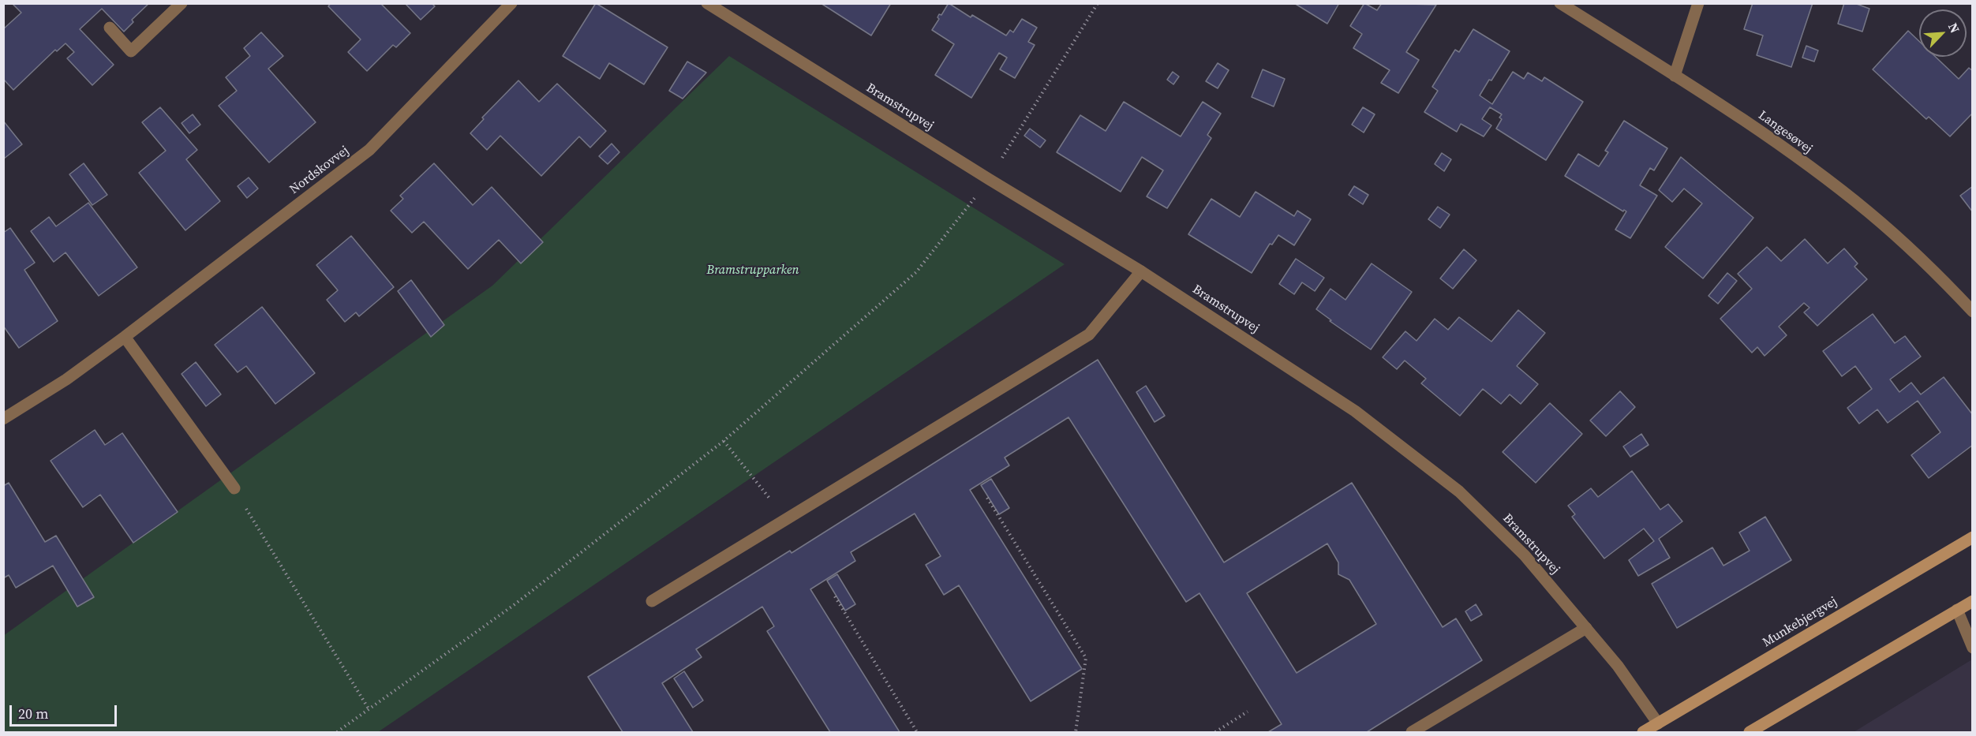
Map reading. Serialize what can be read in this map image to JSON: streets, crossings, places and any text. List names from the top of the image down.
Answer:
{
  "streets": {
    "street": [
      "Bramstrupvej",
      "Langesøvej",
      "Nordskovvej",
      "Munkebjergvej"
    ]
  },
  "crossings": [
    ["Bramstrupvej", "Munkebjergvej"]
  ],
  "parks": ["Bramstrupparken"],
  "scale_bar": "20 m",
  "north": "top right"
}
